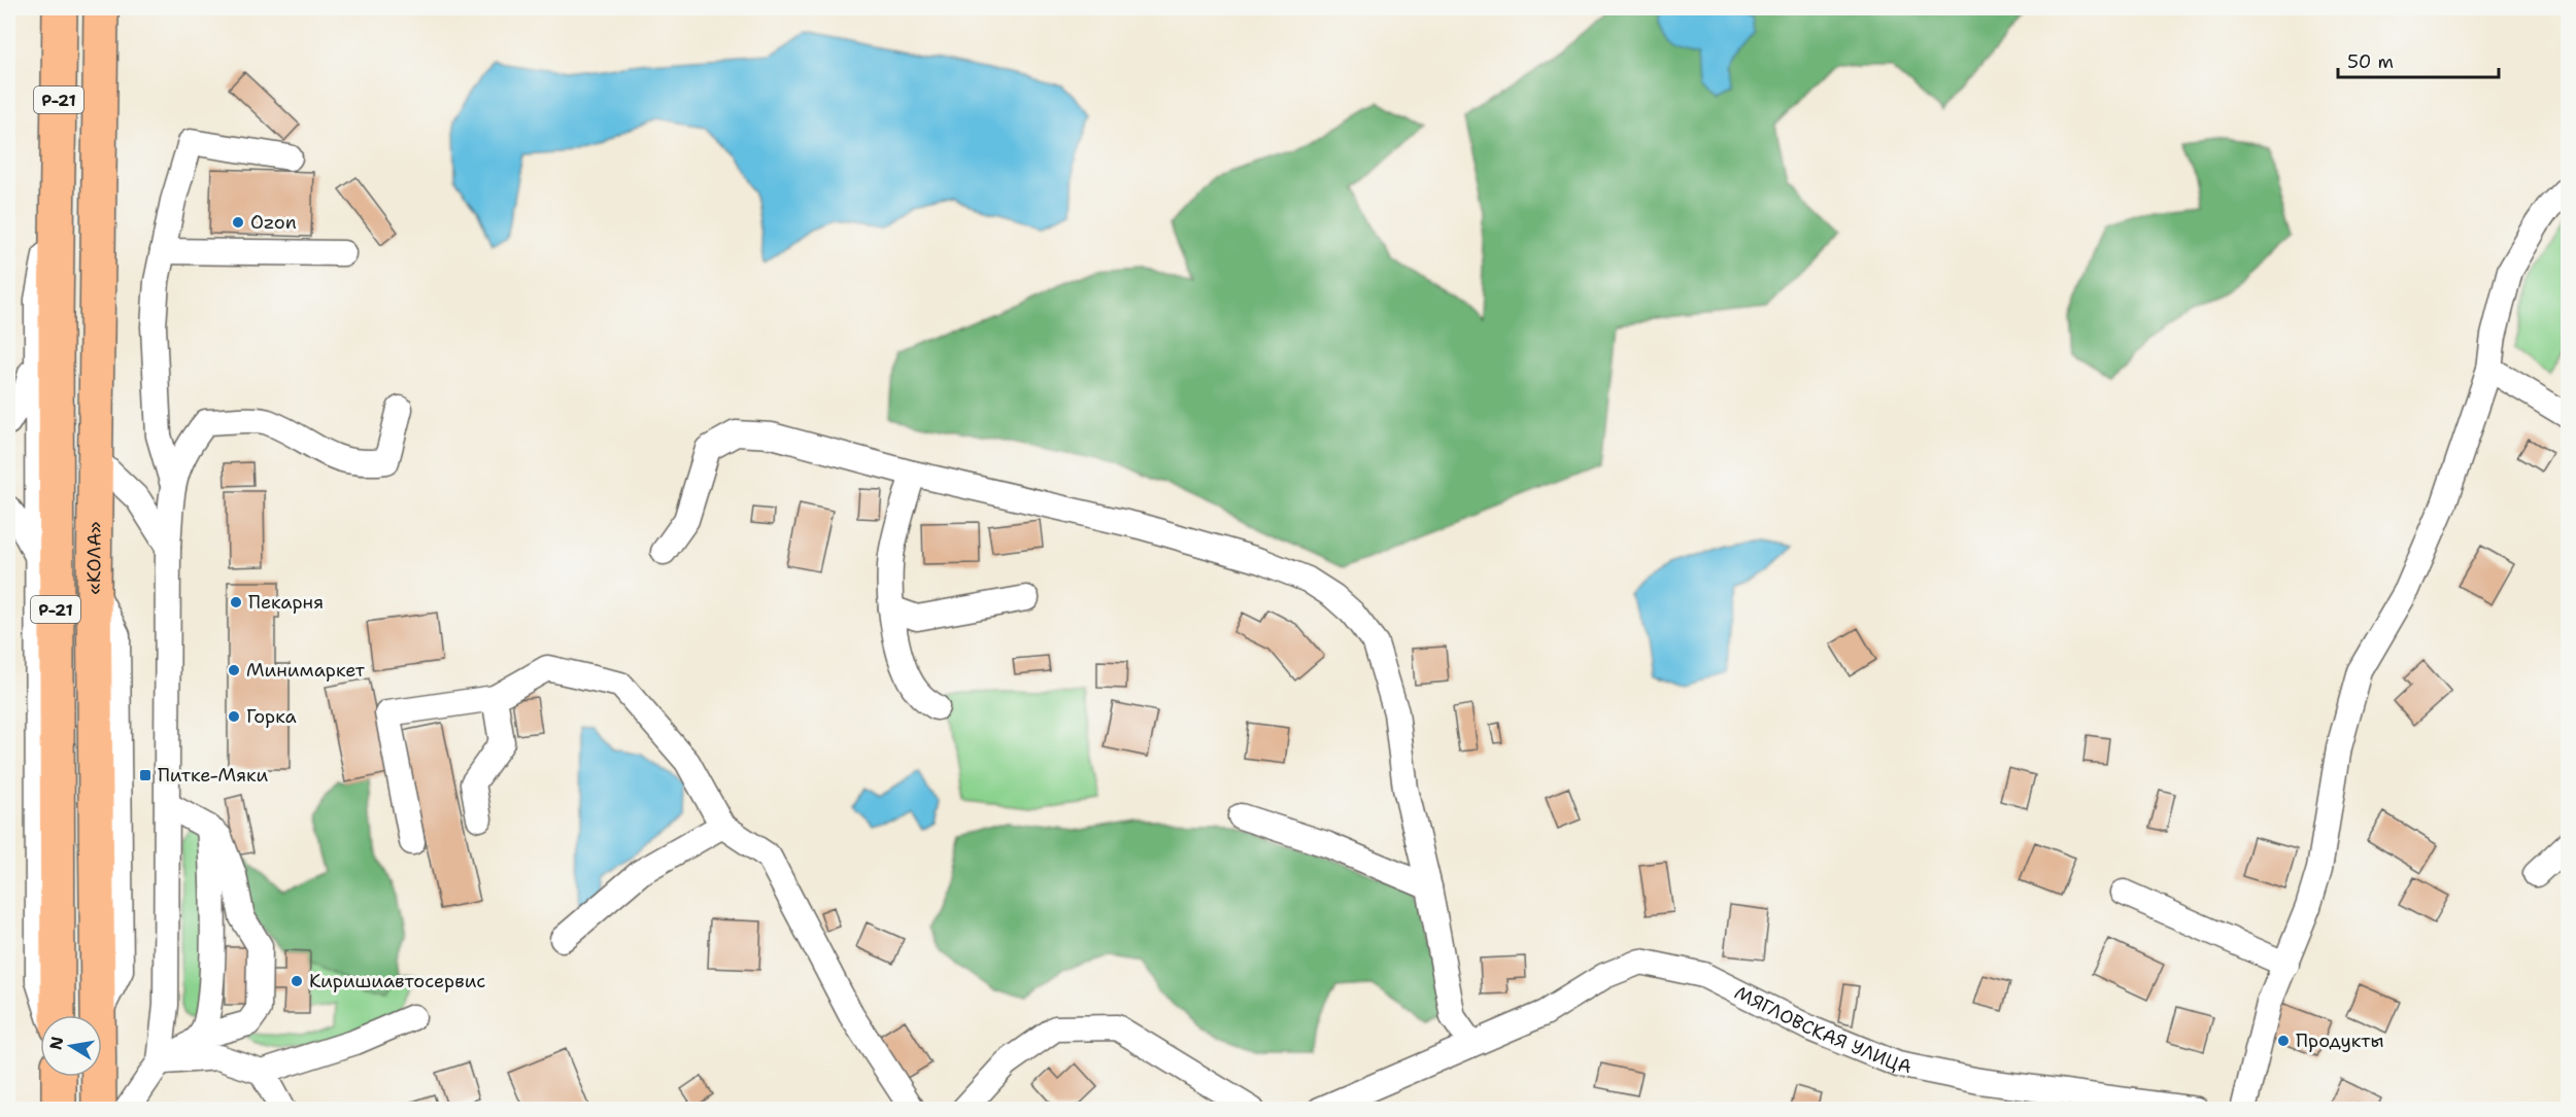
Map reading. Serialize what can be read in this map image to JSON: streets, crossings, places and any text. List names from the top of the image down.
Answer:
{
  "streets": {
    "highway": ["Р-21", "«КОЛА»"],
    "street": ["МЯГЛОВСКАЯ УЛИЦА"]
  },
  "places": {
    "other": [
      "Ozon",
      "Пекарня",
      "Минимаркет",
      "Горка",
      "Киришиавтосервис",
      "Продукты"
    ],
    "transit": ["Питке-Мяки"]
  },
  "scale_bar": "50 m",
  "north": "left"
}
